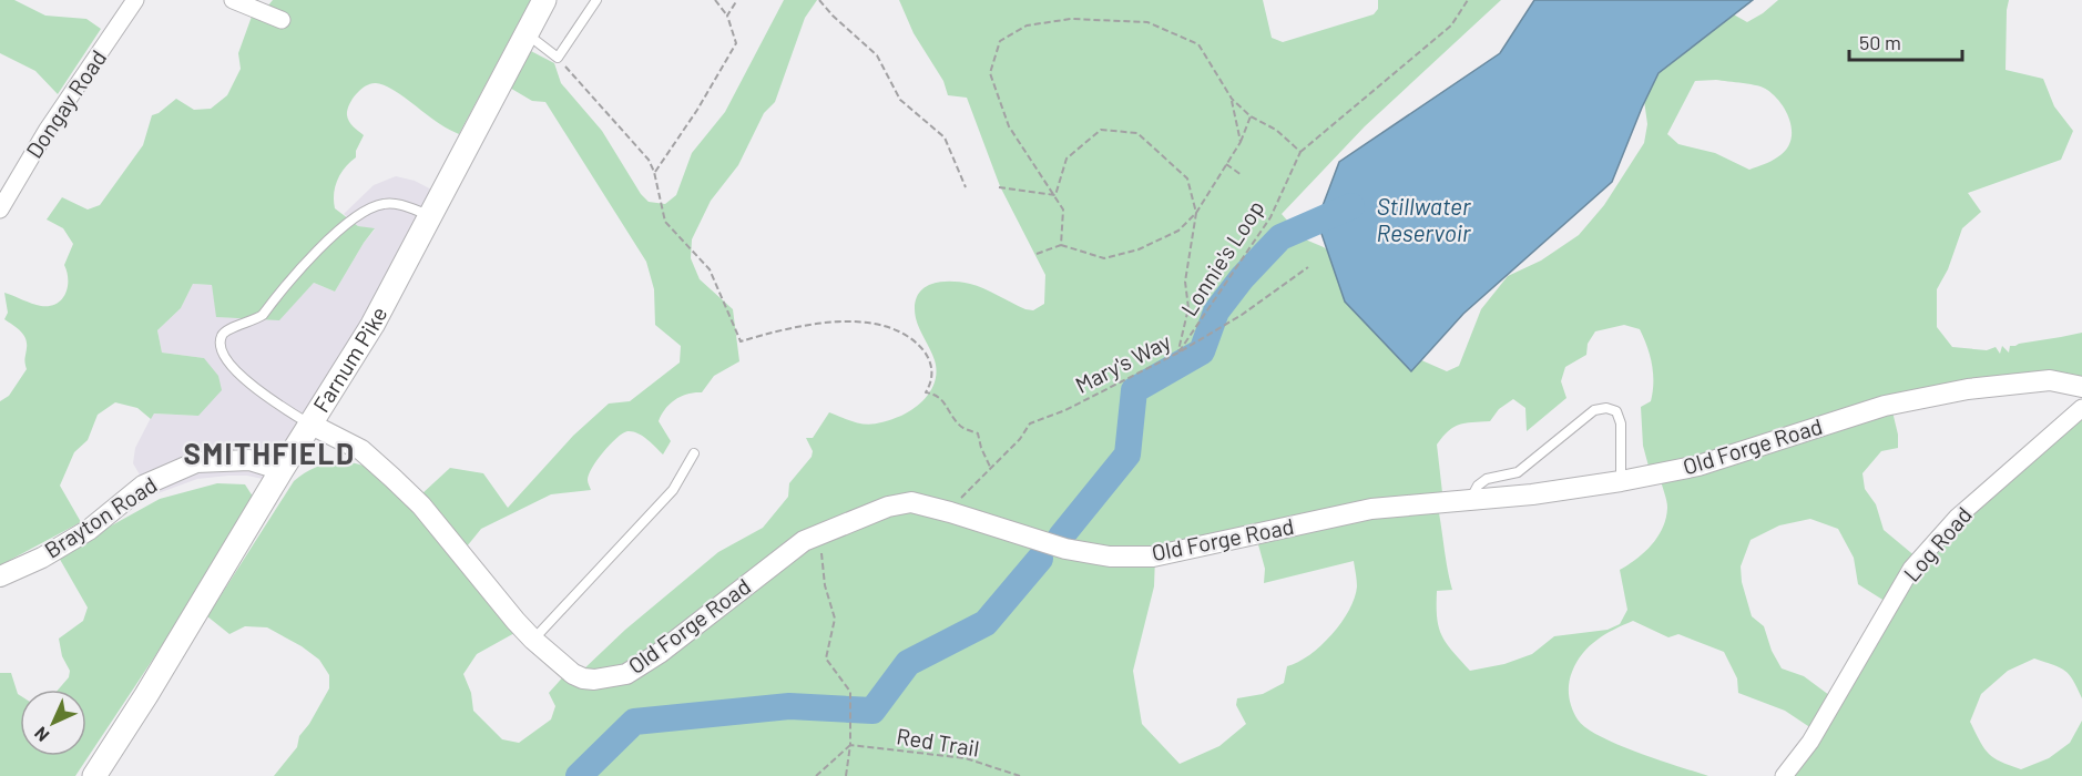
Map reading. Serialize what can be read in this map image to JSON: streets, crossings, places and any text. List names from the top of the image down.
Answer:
{
  "streets": {
    "main road": ["Farnum Pike"],
    "street": [
      "Dongay Road",
      "Old Forge Road",
      "Brayton Road",
      "Log Road"
    ],
    "path": ["Lonnie's Loop", "Mary's Way", "Red Trail"]
  },
  "crossings": [
    ["Lonnie's Loop", "Mary's Way"],
    ["Farnum Pike", "Old Forge Road"],
    ["Farnum Pike", "Brayton Road"],
    ["Mary's Way", "Old Forge Road"]
  ],
  "districts": ["SMITHFIELD"],
  "water": ["Stillwater Reservoir"],
  "scale_bar": "50 m",
  "north": "bottom left"
}
